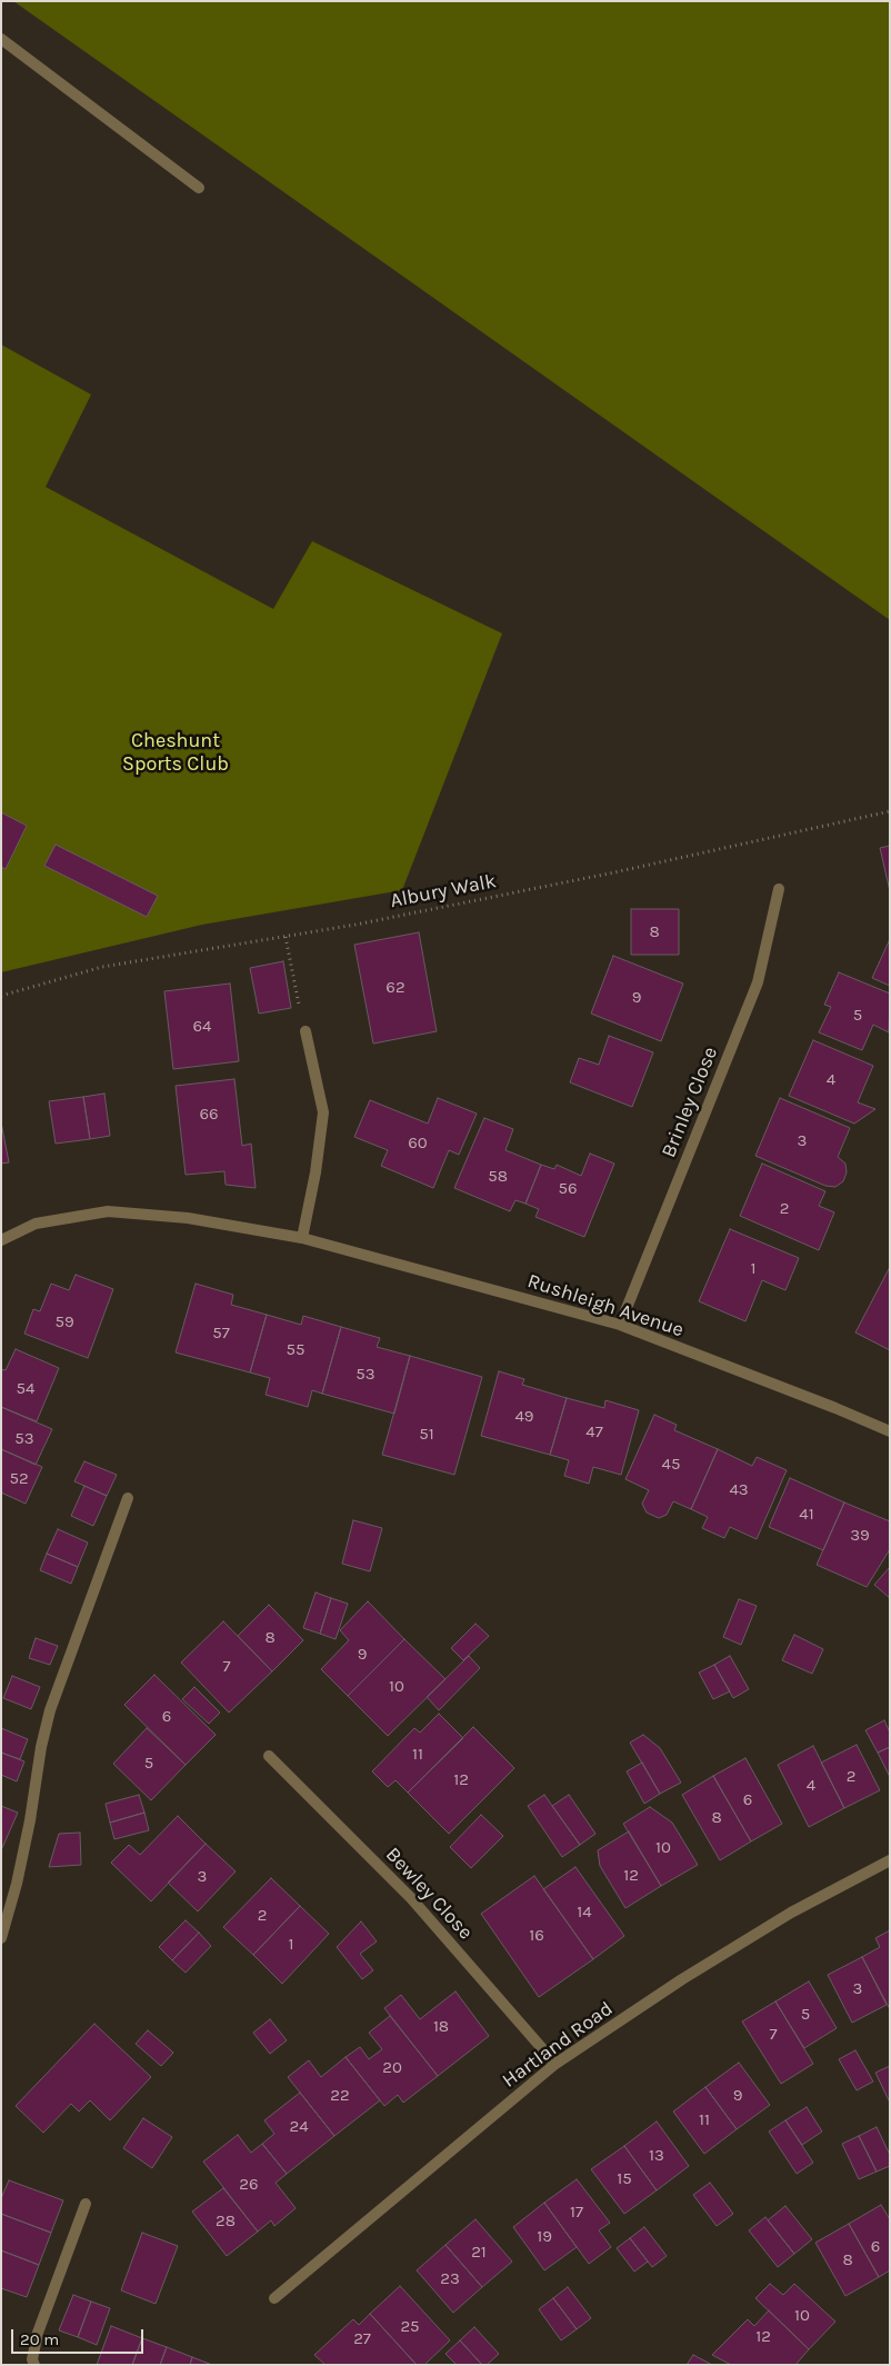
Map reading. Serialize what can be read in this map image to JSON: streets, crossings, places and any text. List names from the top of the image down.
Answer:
{
  "streets": {
    "street": [
      "Brinley Close",
      "Rushleigh Avenue",
      "Bewley Close",
      "Hartland Road"
    ],
    "path": ["Albury Walk"]
  },
  "crossings": [
    ["Brinley Close", "Rushleigh Avenue"],
    ["Bewley Close", "Hartland Road"]
  ],
  "parks": ["Cheshunt Sports Club"],
  "house_numbers": [
    "8",
    "62",
    "9",
    "5",
    "64",
    "4",
    "66",
    "3",
    "60",
    "58",
    "56",
    "2",
    "1",
    "59",
    "57",
    "55",
    "53",
    "54",
    "49",
    "47",
    "51",
    "53",
    "45",
    "52",
    "43",
    "41",
    "39",
    "8",
    "9",
    "7",
    "10",
    "6",
    "11",
    "5",
    "2",
    "12",
    "4",
    "6",
    "8",
    "10",
    "12",
    "3",
    "14",
    "2",
    "16",
    "1",
    "3",
    "5",
    "18",
    "7",
    "20",
    "22",
    "9",
    "11",
    "24",
    "13",
    "15",
    "26",
    "17",
    "28",
    "19",
    "6",
    "21",
    "8",
    "23",
    "10",
    "25",
    "12",
    "27"
  ],
  "scale_bar": "20 m"
}
